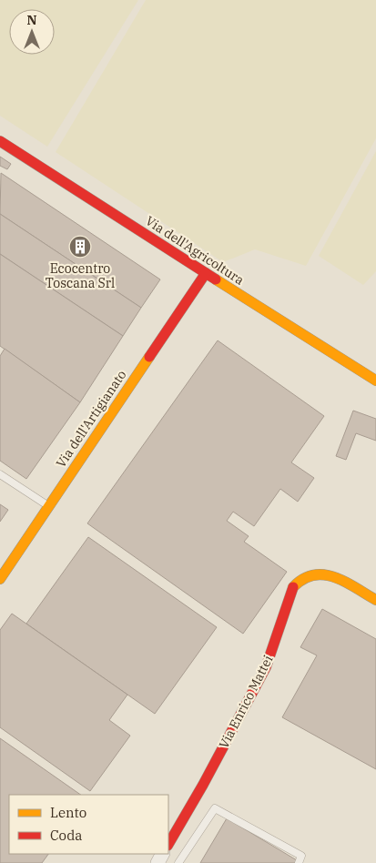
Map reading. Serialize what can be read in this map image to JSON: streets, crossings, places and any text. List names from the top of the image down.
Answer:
{
  "streets": {
    "street": ["Via dell'Agricoltura", "Via dell'Artigianato", "Via Enrico Mattei"]
  },
  "crossings": [
    ["Via dell'Agricoltura", "Via dell'Artigianato"]
  ],
  "places": {
    "building": ["Ecocentro Toscana Srl"]
  },
  "legend": ["Lento", "Coda"],
  "north": "top"
}
